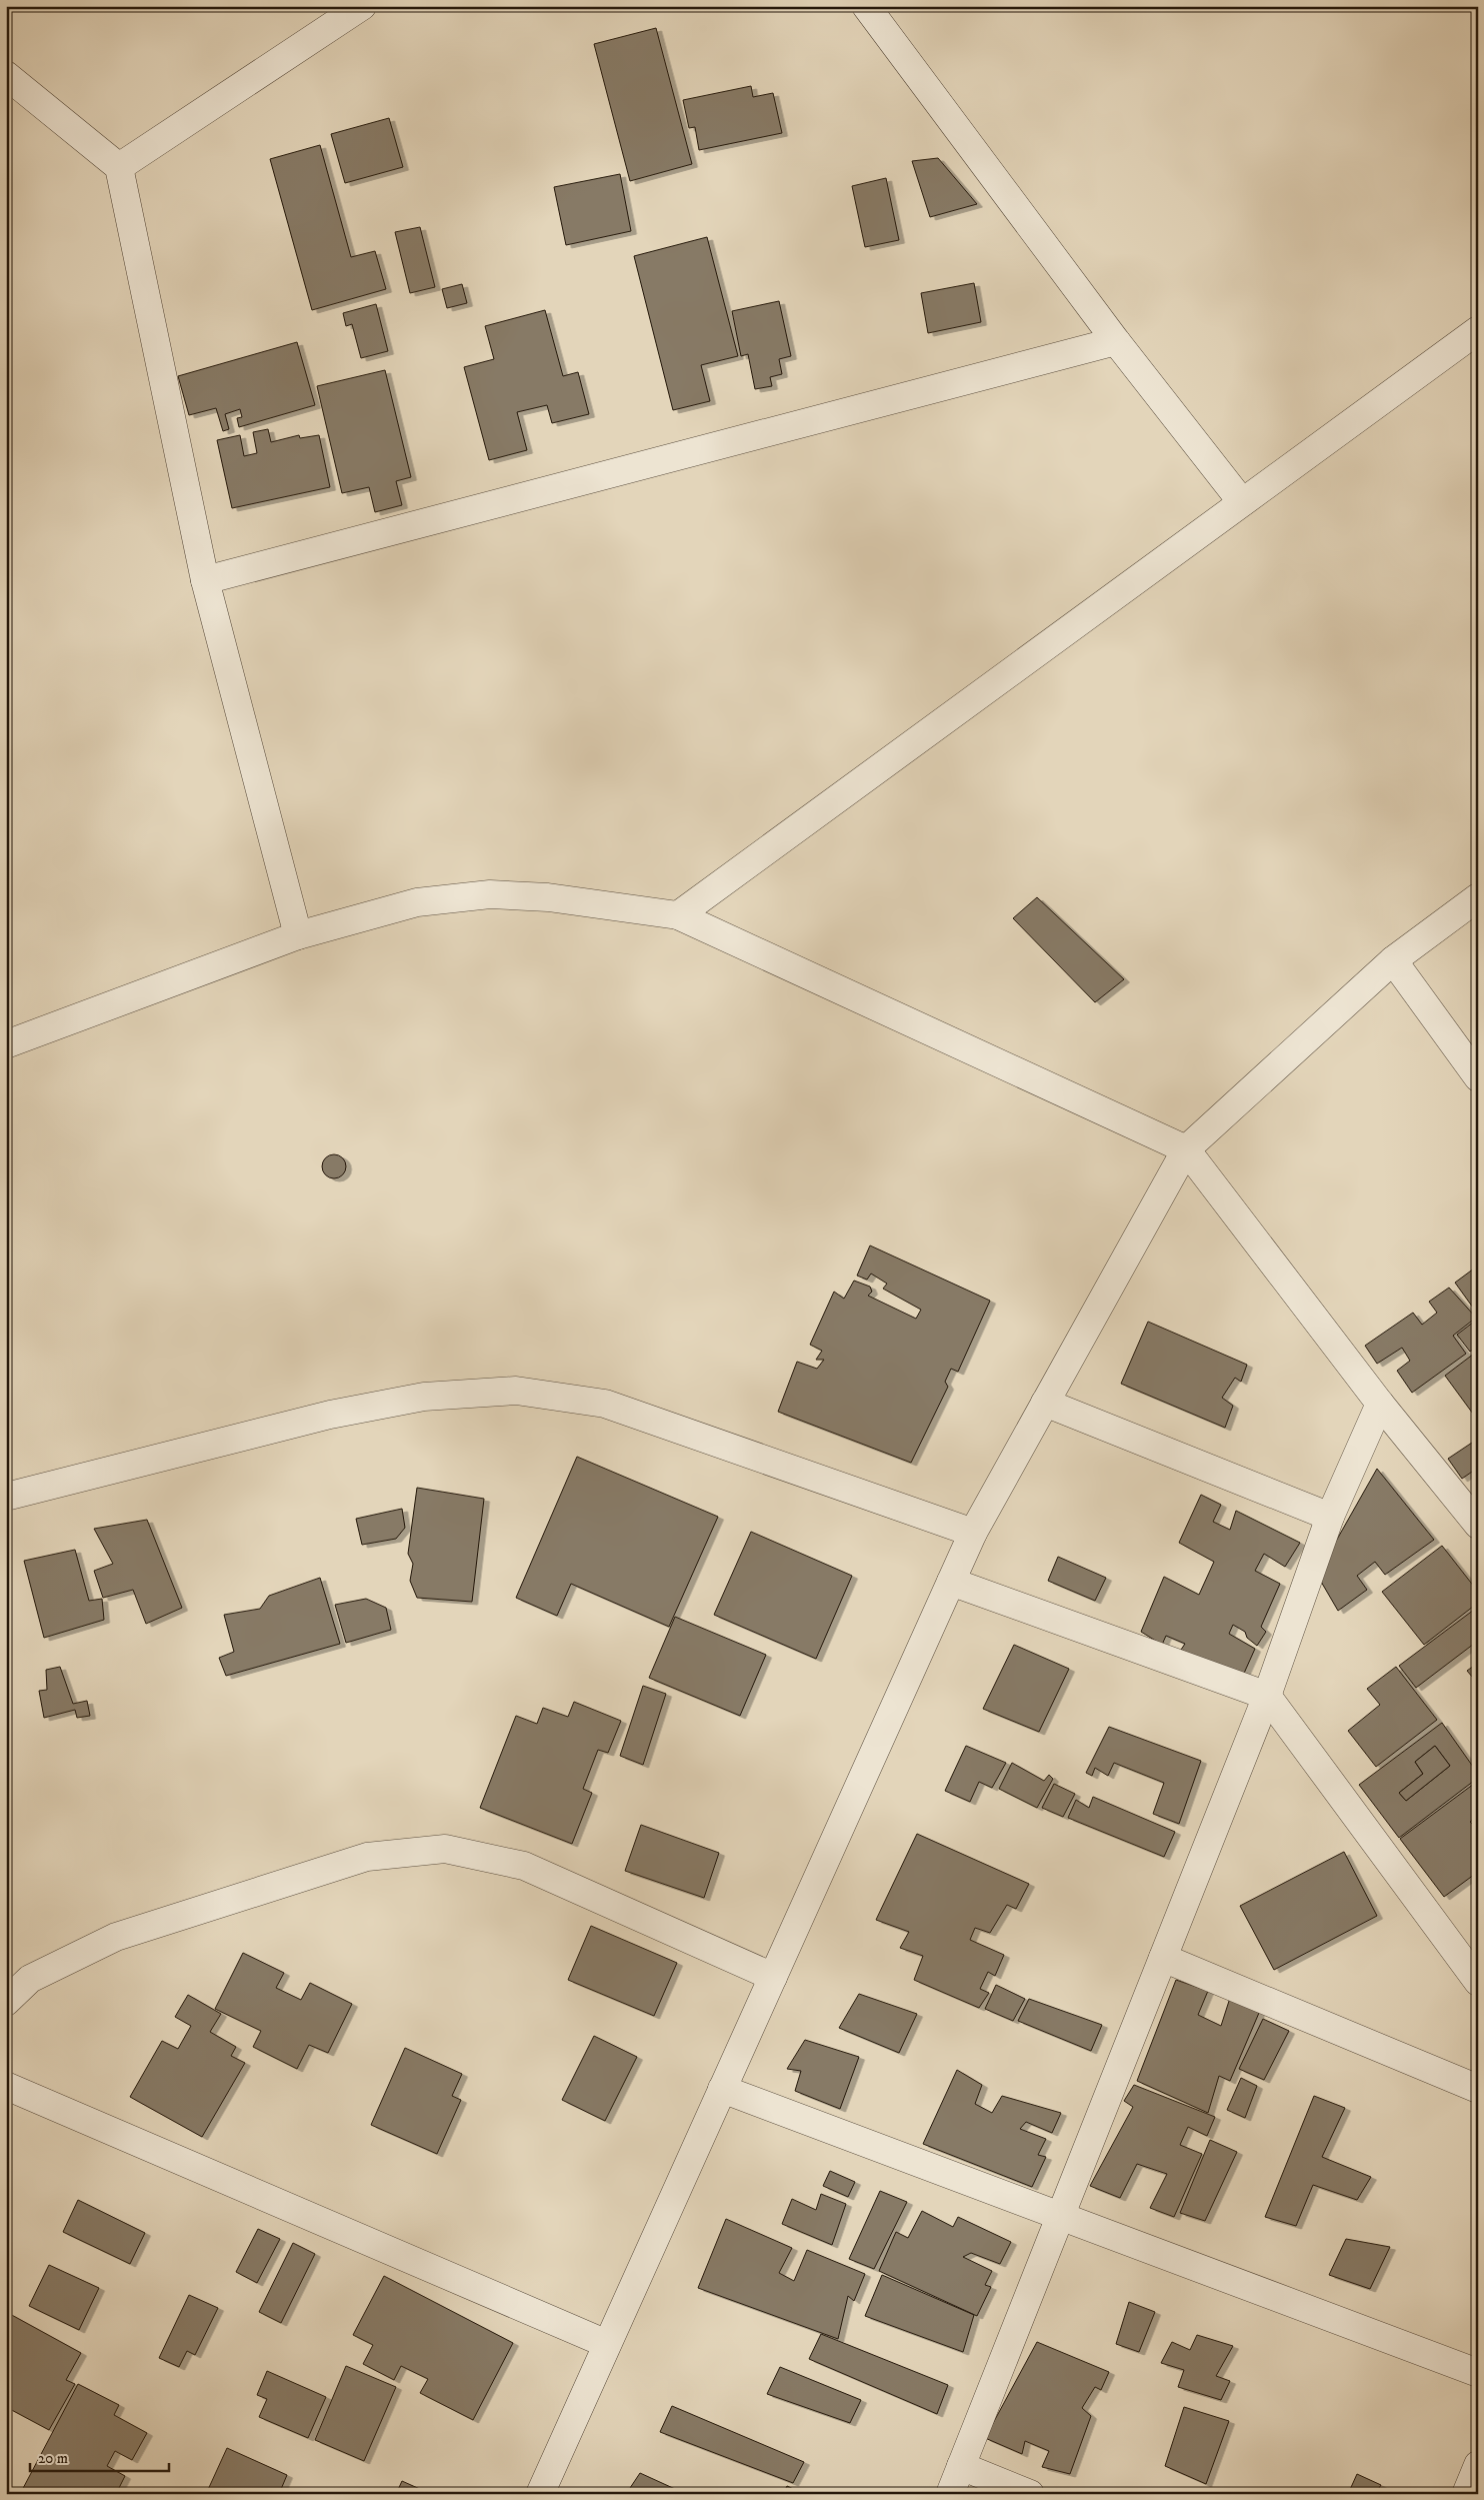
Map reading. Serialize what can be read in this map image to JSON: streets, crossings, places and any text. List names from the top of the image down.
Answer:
{
  "scale_bar": "20 m"
}
